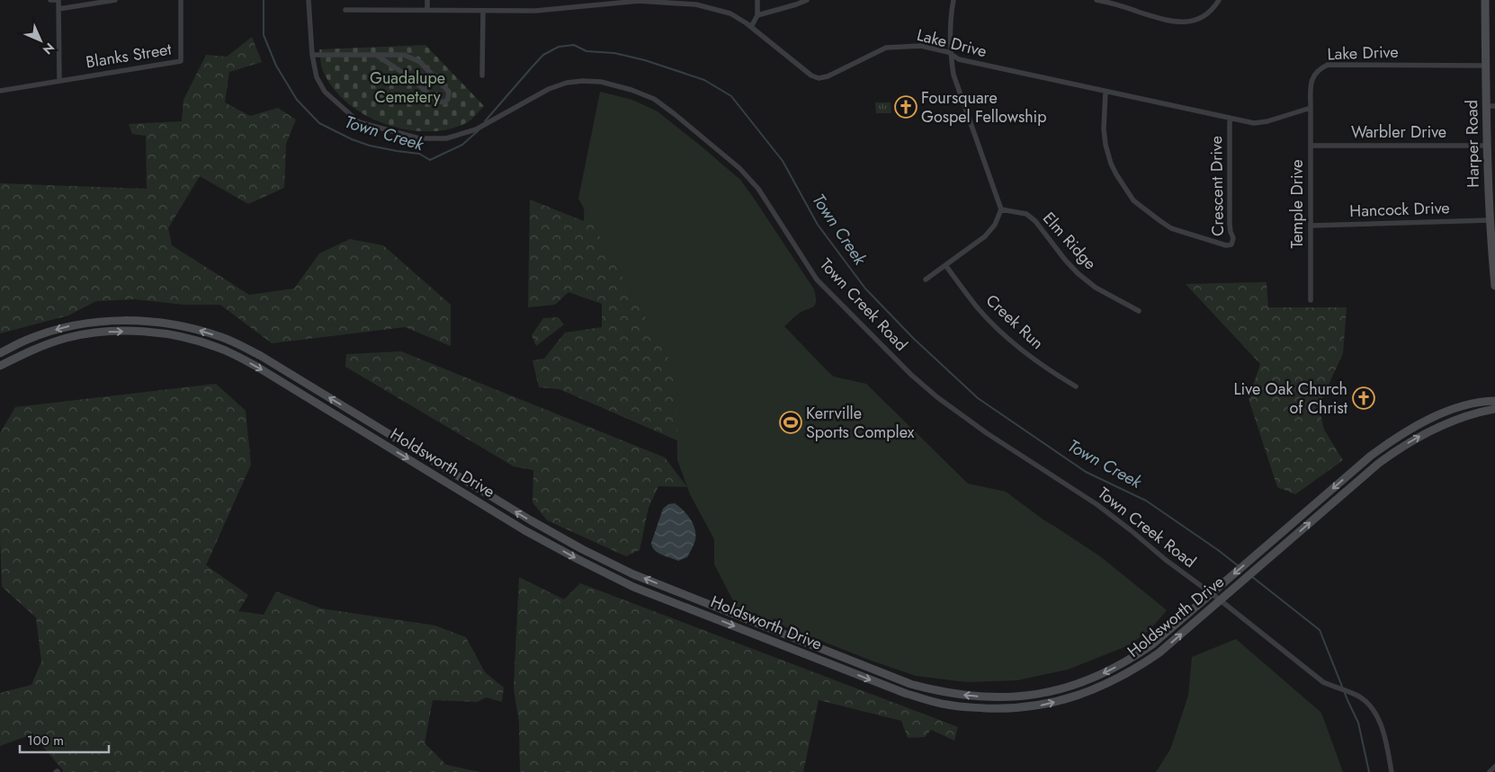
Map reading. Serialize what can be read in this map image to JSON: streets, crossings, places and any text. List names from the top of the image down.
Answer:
{
  "streets": {
    "main road": ["Harper Road", "Holdsworth Drive"],
    "street": [
      "Lake Drive",
      "Blanks Street",
      "Warbler Drive",
      "Crescent Drive",
      "Temple Drive",
      "Hancock Drive",
      "Elm Ridge",
      "Town Creek Road",
      "Creek Run"
    ]
  },
  "crossings": [
    ["Lake Drive", "Harper Road"],
    ["Lake Drive", "Crescent Drive"],
    ["Lake Drive", "Temple Drive"],
    ["Warbler Drive", "Harper Road"],
    ["Warbler Drive", "Temple Drive"],
    ["Harper Road", "Hancock Drive"],
    ["Temple Drive", "Hancock Drive"]
  ],
  "water": ["Town Creek"],
  "parks": ["Guadalupe Cemetery"],
  "places": {
    "church": ["Foursquare Gospel Fellowship", "Live Oak Church of Christ"],
    "sports": ["Kerrville Sports Complex"]
  },
  "scale_bar": "100 m",
  "north": "bottom right"
}
